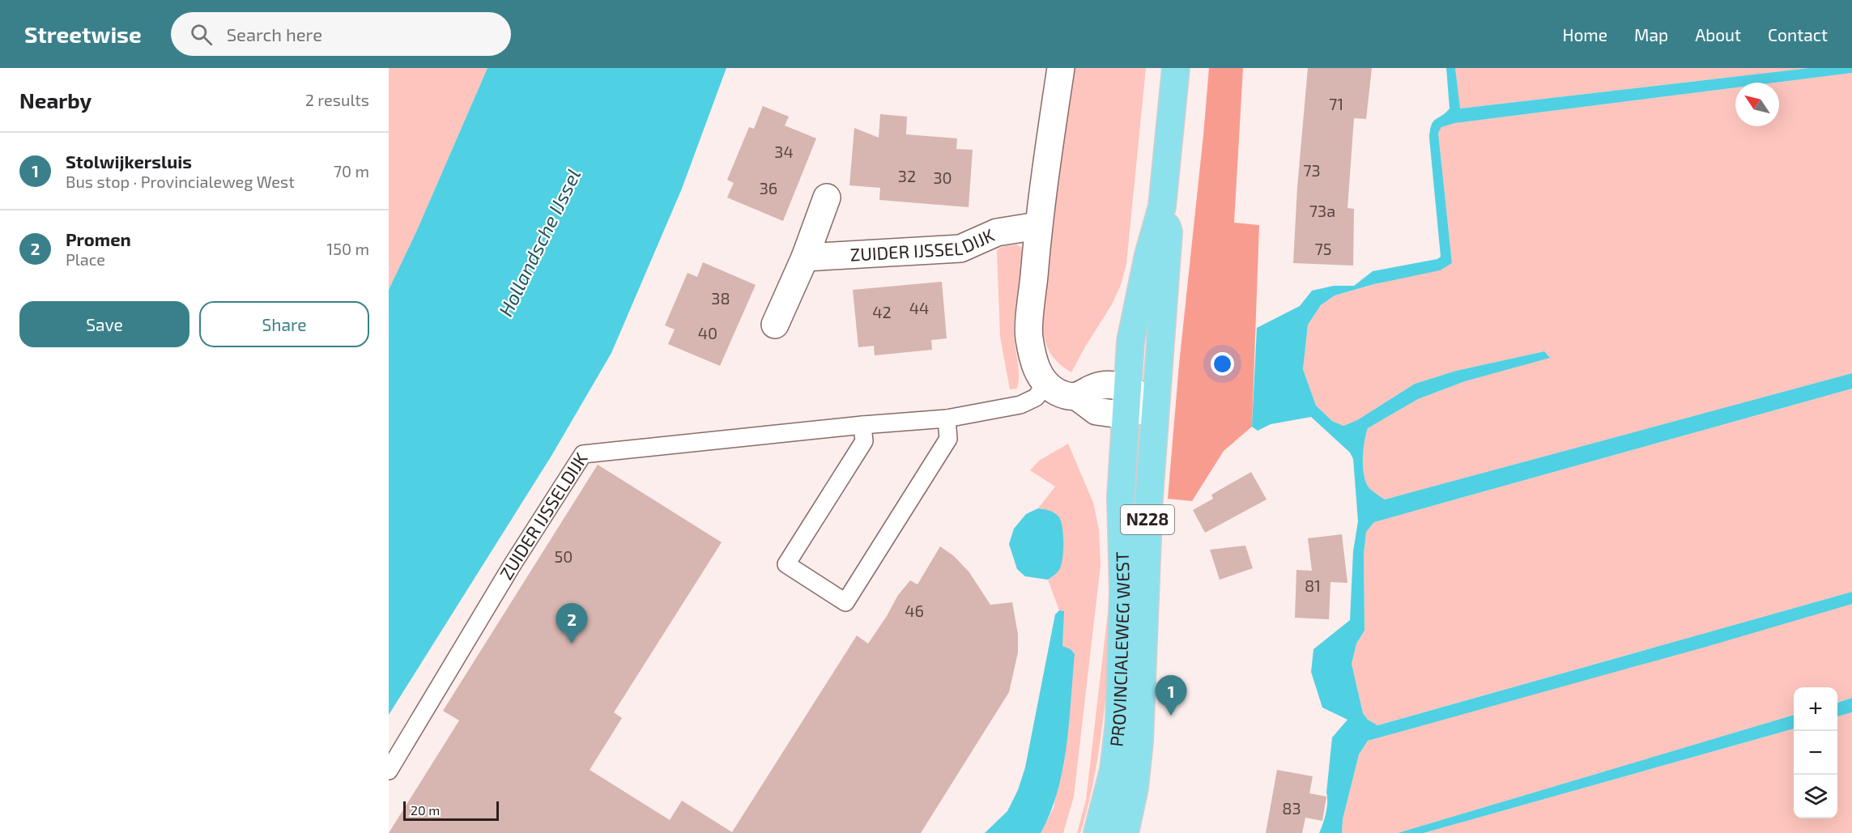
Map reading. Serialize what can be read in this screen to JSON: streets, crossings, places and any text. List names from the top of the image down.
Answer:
{
  "streets": {
    "main road": ["N228", "PROVINCIALEWEG WEST"],
    "street": ["ZUIDER IJSSELDIJK"]
  },
  "water": ["Hollandsche IJssel"],
  "house_numbers": [
    "71",
    "34",
    "73",
    "32",
    "30",
    "36",
    "73a",
    "75",
    "38",
    "44",
    "42",
    "40",
    "50",
    "81",
    "46",
    "83"
  ],
  "scale_bar": "20 m",
  "north": "top left",
  "page": {
    "header": "Streetwise",
    "search": "Search here",
    "nav": [
      "Home",
      "Map",
      "About",
      "Contact"
    ],
    "heading": ["Nearby", "2 results"],
    "list": [
      {
        "mark": "1",
        "name": "Stolwijkersluis",
        "note": "Bus stop · Provincialeweg West",
        "value": "70 m"
      },
      {
        "mark": "2",
        "name": "Promen",
        "note": "Place",
        "value": "150 m"
      }
    ],
    "buttons": ["Save", "Share"],
    "pins": ["2", "1"],
    "map_buttons": ["+", "−"],
    "scale": "20 m"
  }
}
